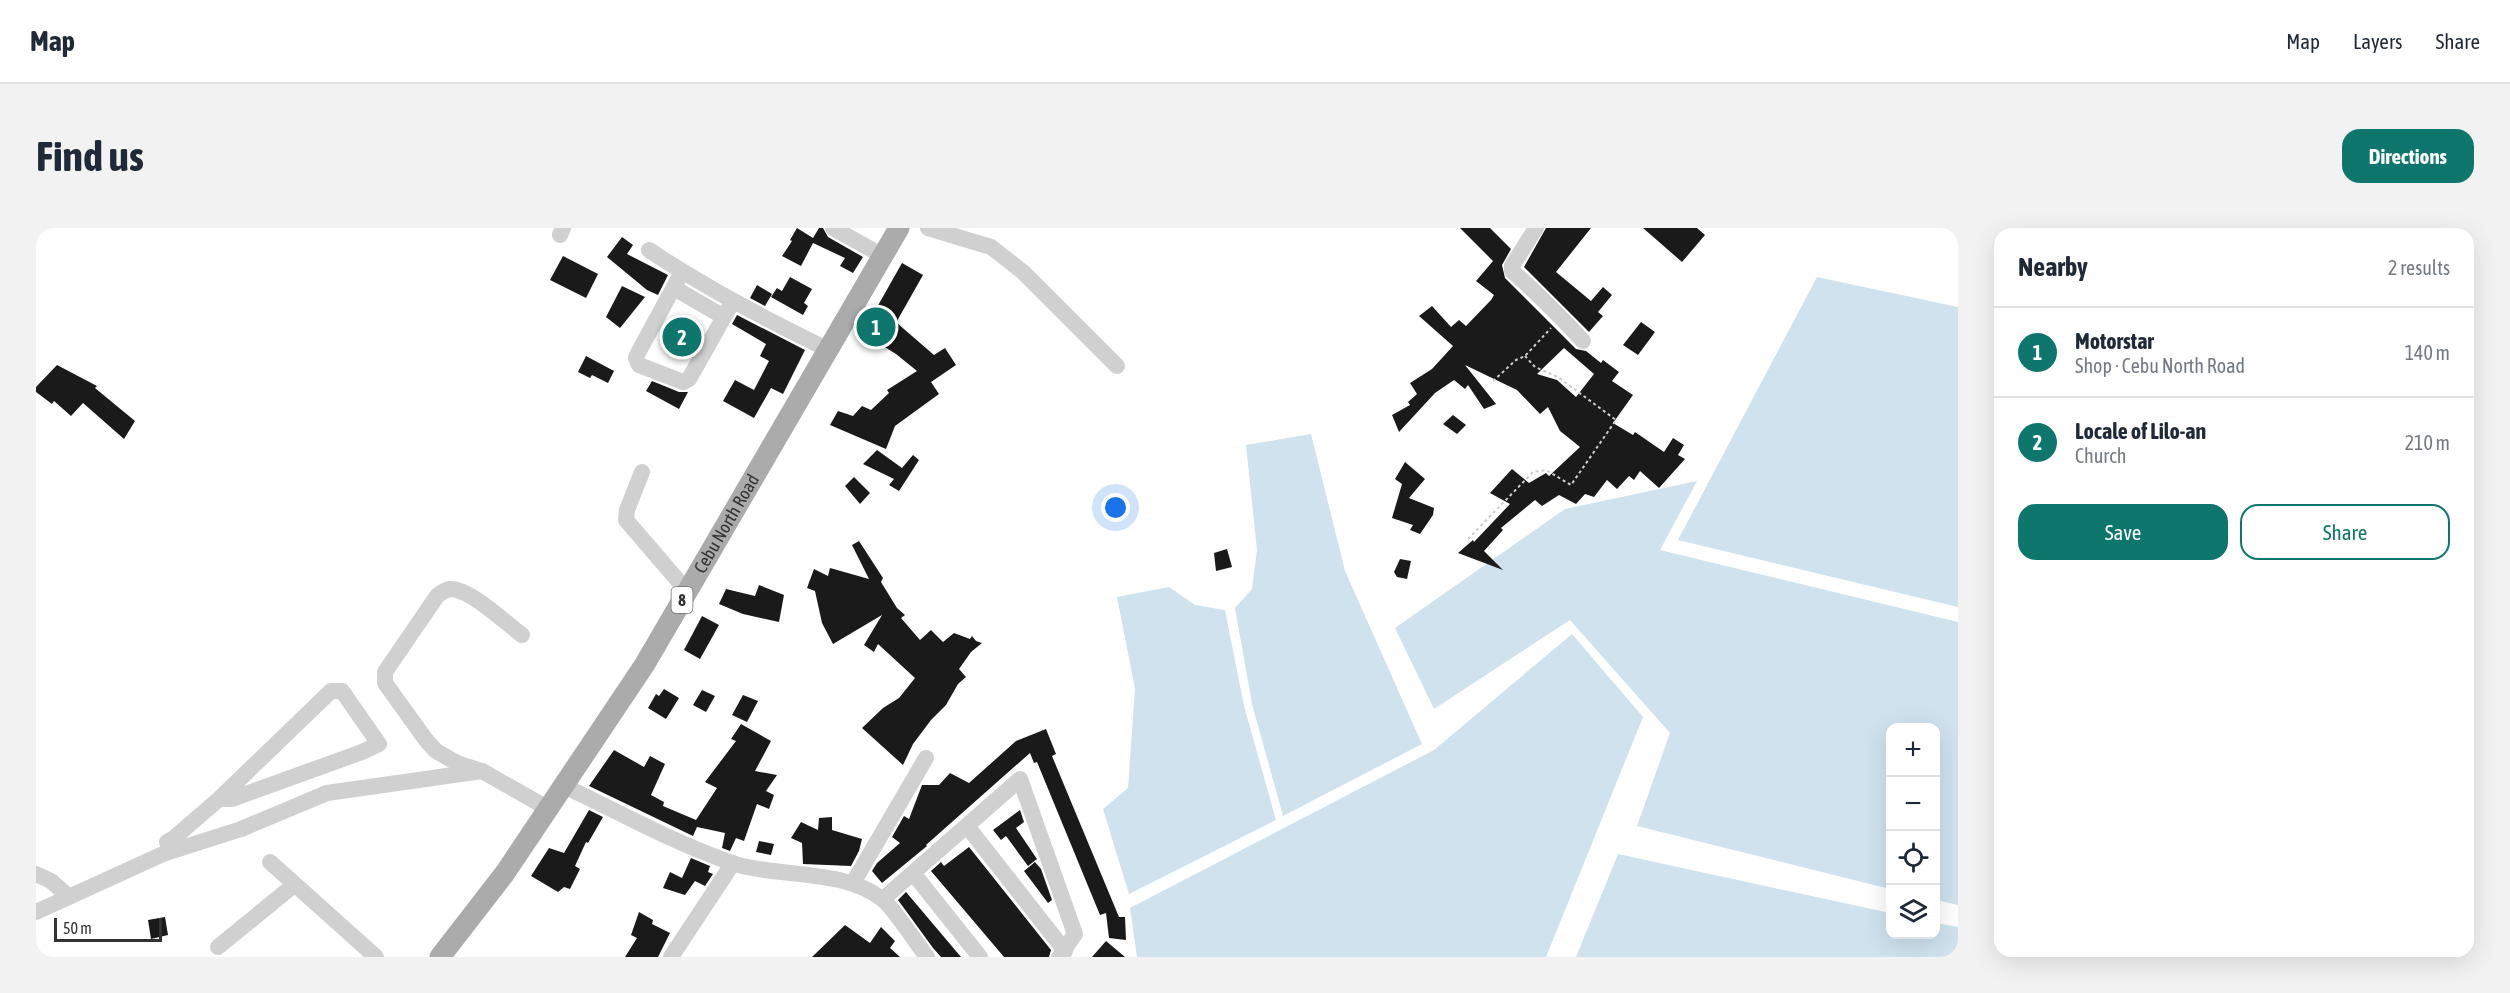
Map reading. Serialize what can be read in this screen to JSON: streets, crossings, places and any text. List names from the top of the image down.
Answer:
{
  "streets": {
    "main road": ["Cebu North Road", "8"]
  },
  "scale_bar": "50 m",
  "page": {
    "header": "Map",
    "nav": ["Map", "Layers", "Share"],
    "buttons": [
      "Directions",
      ["Save", "Share"]
    ],
    "title": "Find us",
    "heading": ["Nearby", "2 results"],
    "pins": ["1", "2"],
    "list": [
      {
        "mark": "1",
        "name": "Motorstar",
        "note": "Shop · Cebu North Road",
        "value": "140 m"
      },
      {
        "mark": "2",
        "name": "Locale of Lilo-an",
        "note": "Church",
        "value": "210 m"
      }
    ],
    "map_buttons": ["+", "−"],
    "scale": "50 m"
  }
}
